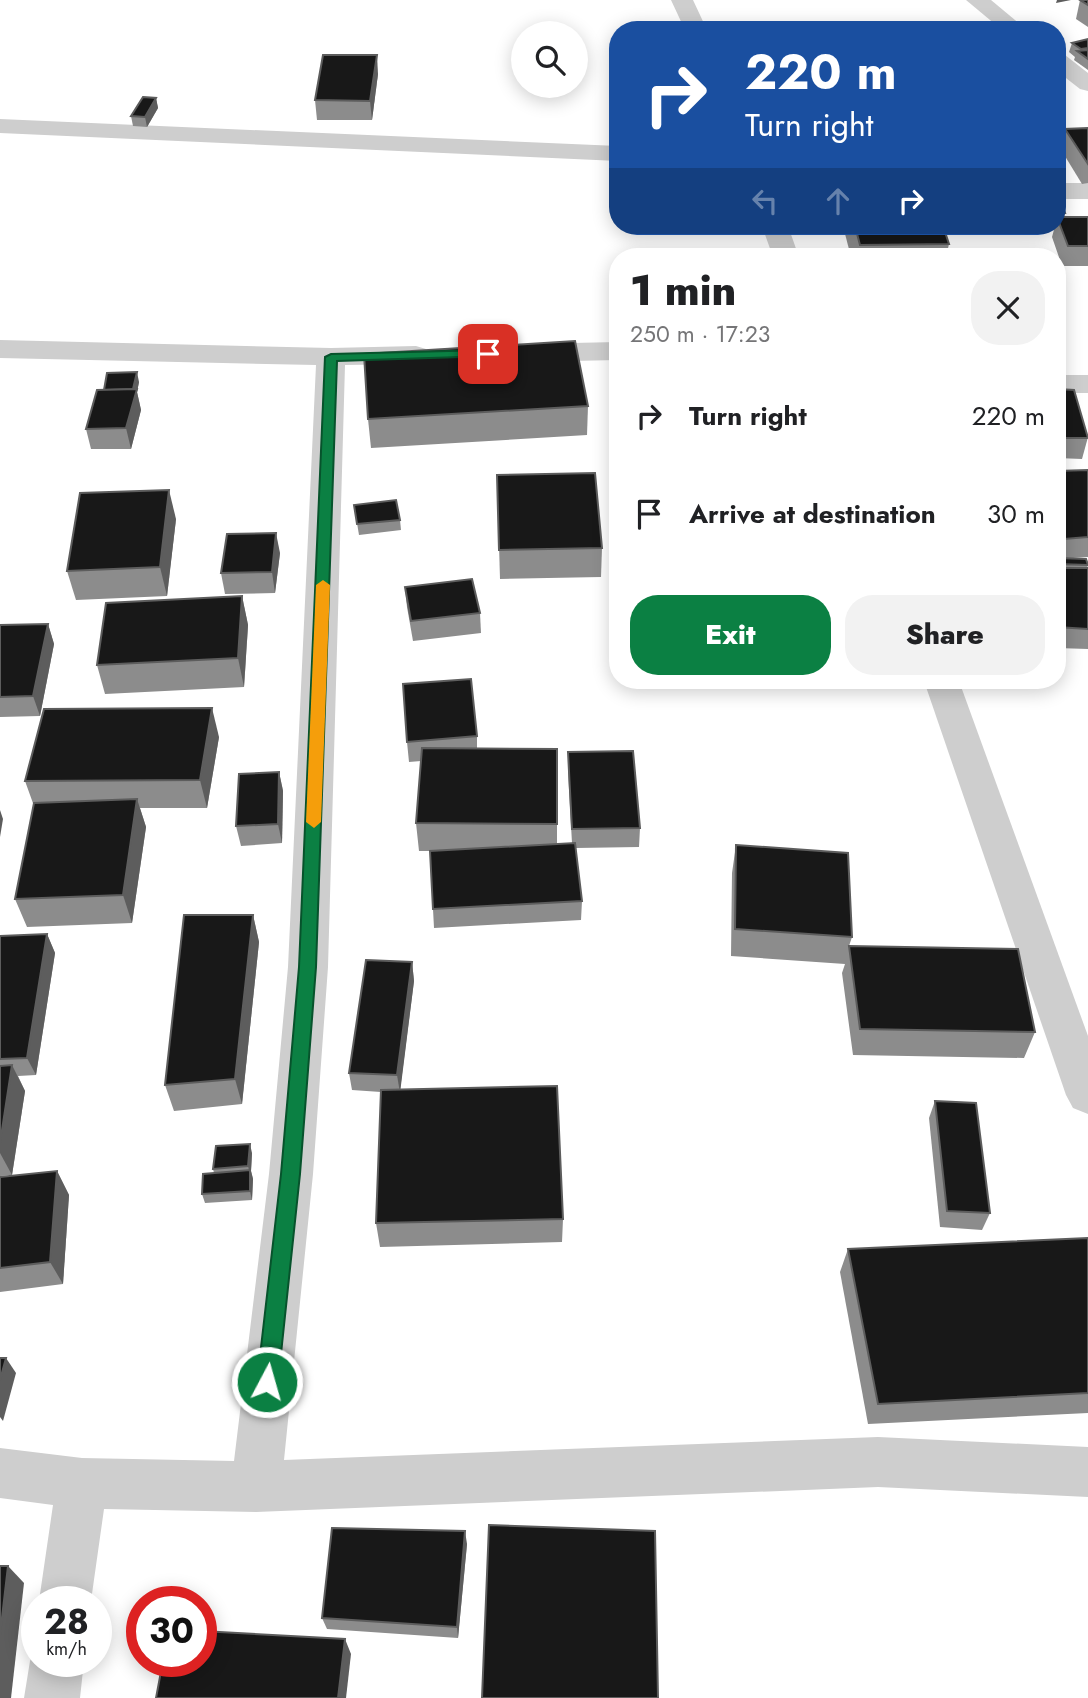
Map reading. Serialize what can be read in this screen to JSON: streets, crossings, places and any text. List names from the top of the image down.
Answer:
{
  "page": {
    "turn": ["220 m", "Turn right"],
    "heading": ["1 min", "250 m · 17:23"],
    "list": [
      {
        "name": "Turn right",
        "value": "220 m"
      },
      {
        "name": "Arrive at destination",
        "value": "30 m"
      }
    ],
    "buttons": ["Exit", "Share"],
    "speed": "28 km/h",
    "limit": "30"
  }
}
